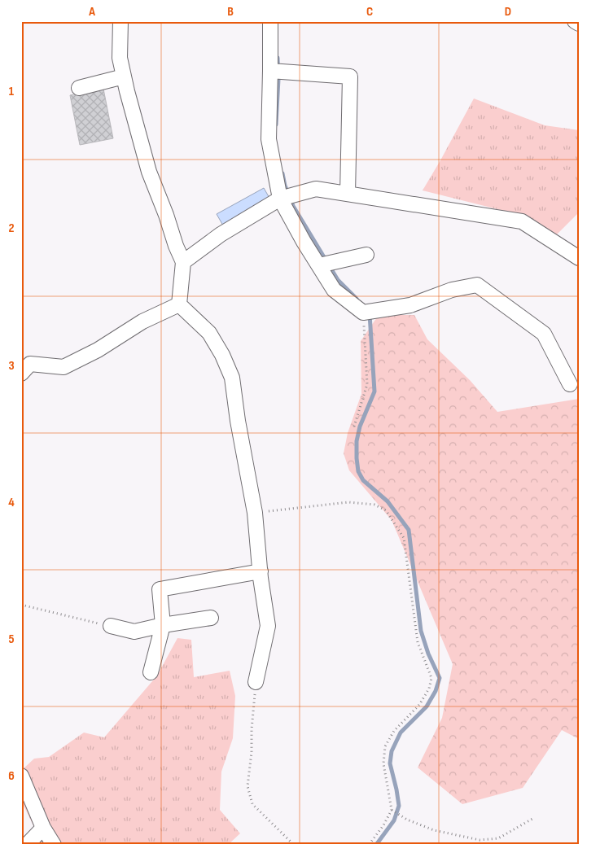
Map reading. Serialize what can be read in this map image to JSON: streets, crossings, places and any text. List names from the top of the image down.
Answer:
{
  "grid": {
    "columns": [
      "A",
      "B",
      "C",
      "D"
    ],
    "rows": [
      "1",
      "2",
      "3",
      "4",
      "5",
      "6"
    ]
  }
}
